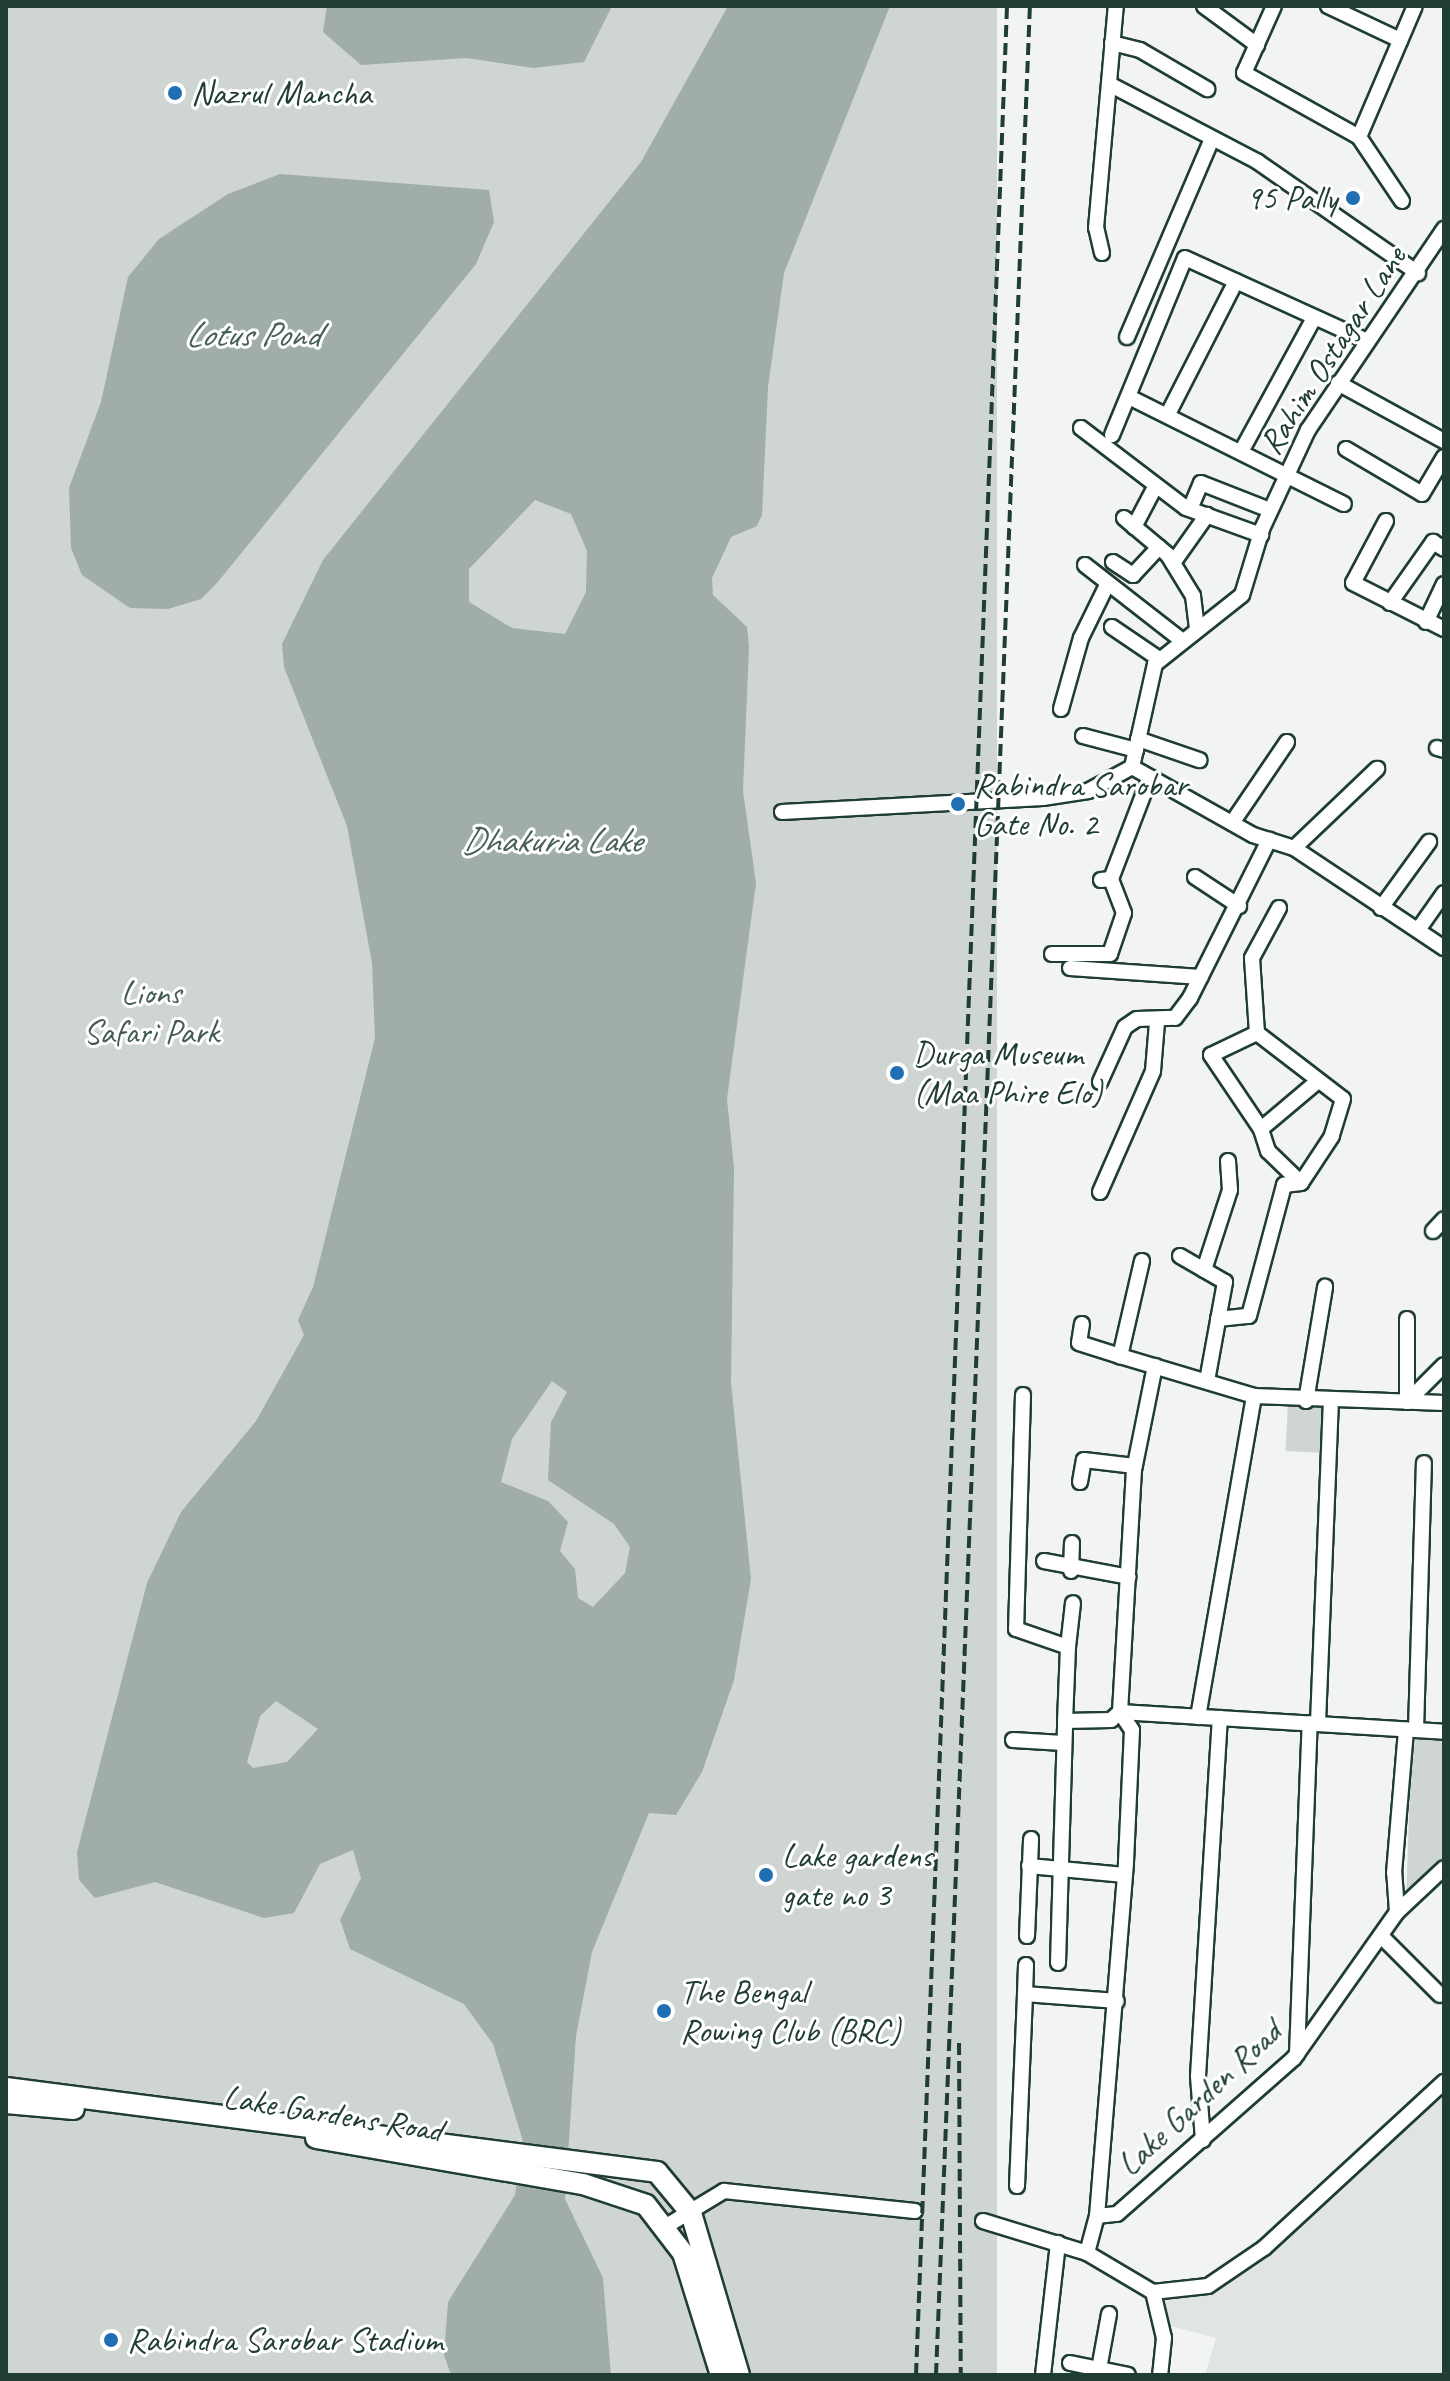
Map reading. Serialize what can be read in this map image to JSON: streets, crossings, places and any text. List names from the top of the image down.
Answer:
{
  "streets": {
    "main road": ["Lake Gardens Road"],
    "street": ["Rahim Ostagar Lane", "Lake Garden Road"]
  },
  "water": ["Lotus Pond", "Dhakuria Lake"],
  "parks": ["Lions Safari Park"],
  "places": [
    "Nazrul Mancha",
    "95 Pally",
    "Rabindra Sarobar Gate No. 2",
    "Durga Museum (Maa Phire Elo)",
    "Lake gardens gate no 3",
    "The Bengal Rowing Club (BRC)",
    "Rabindra Sarobar Stadium"
  ]
}
